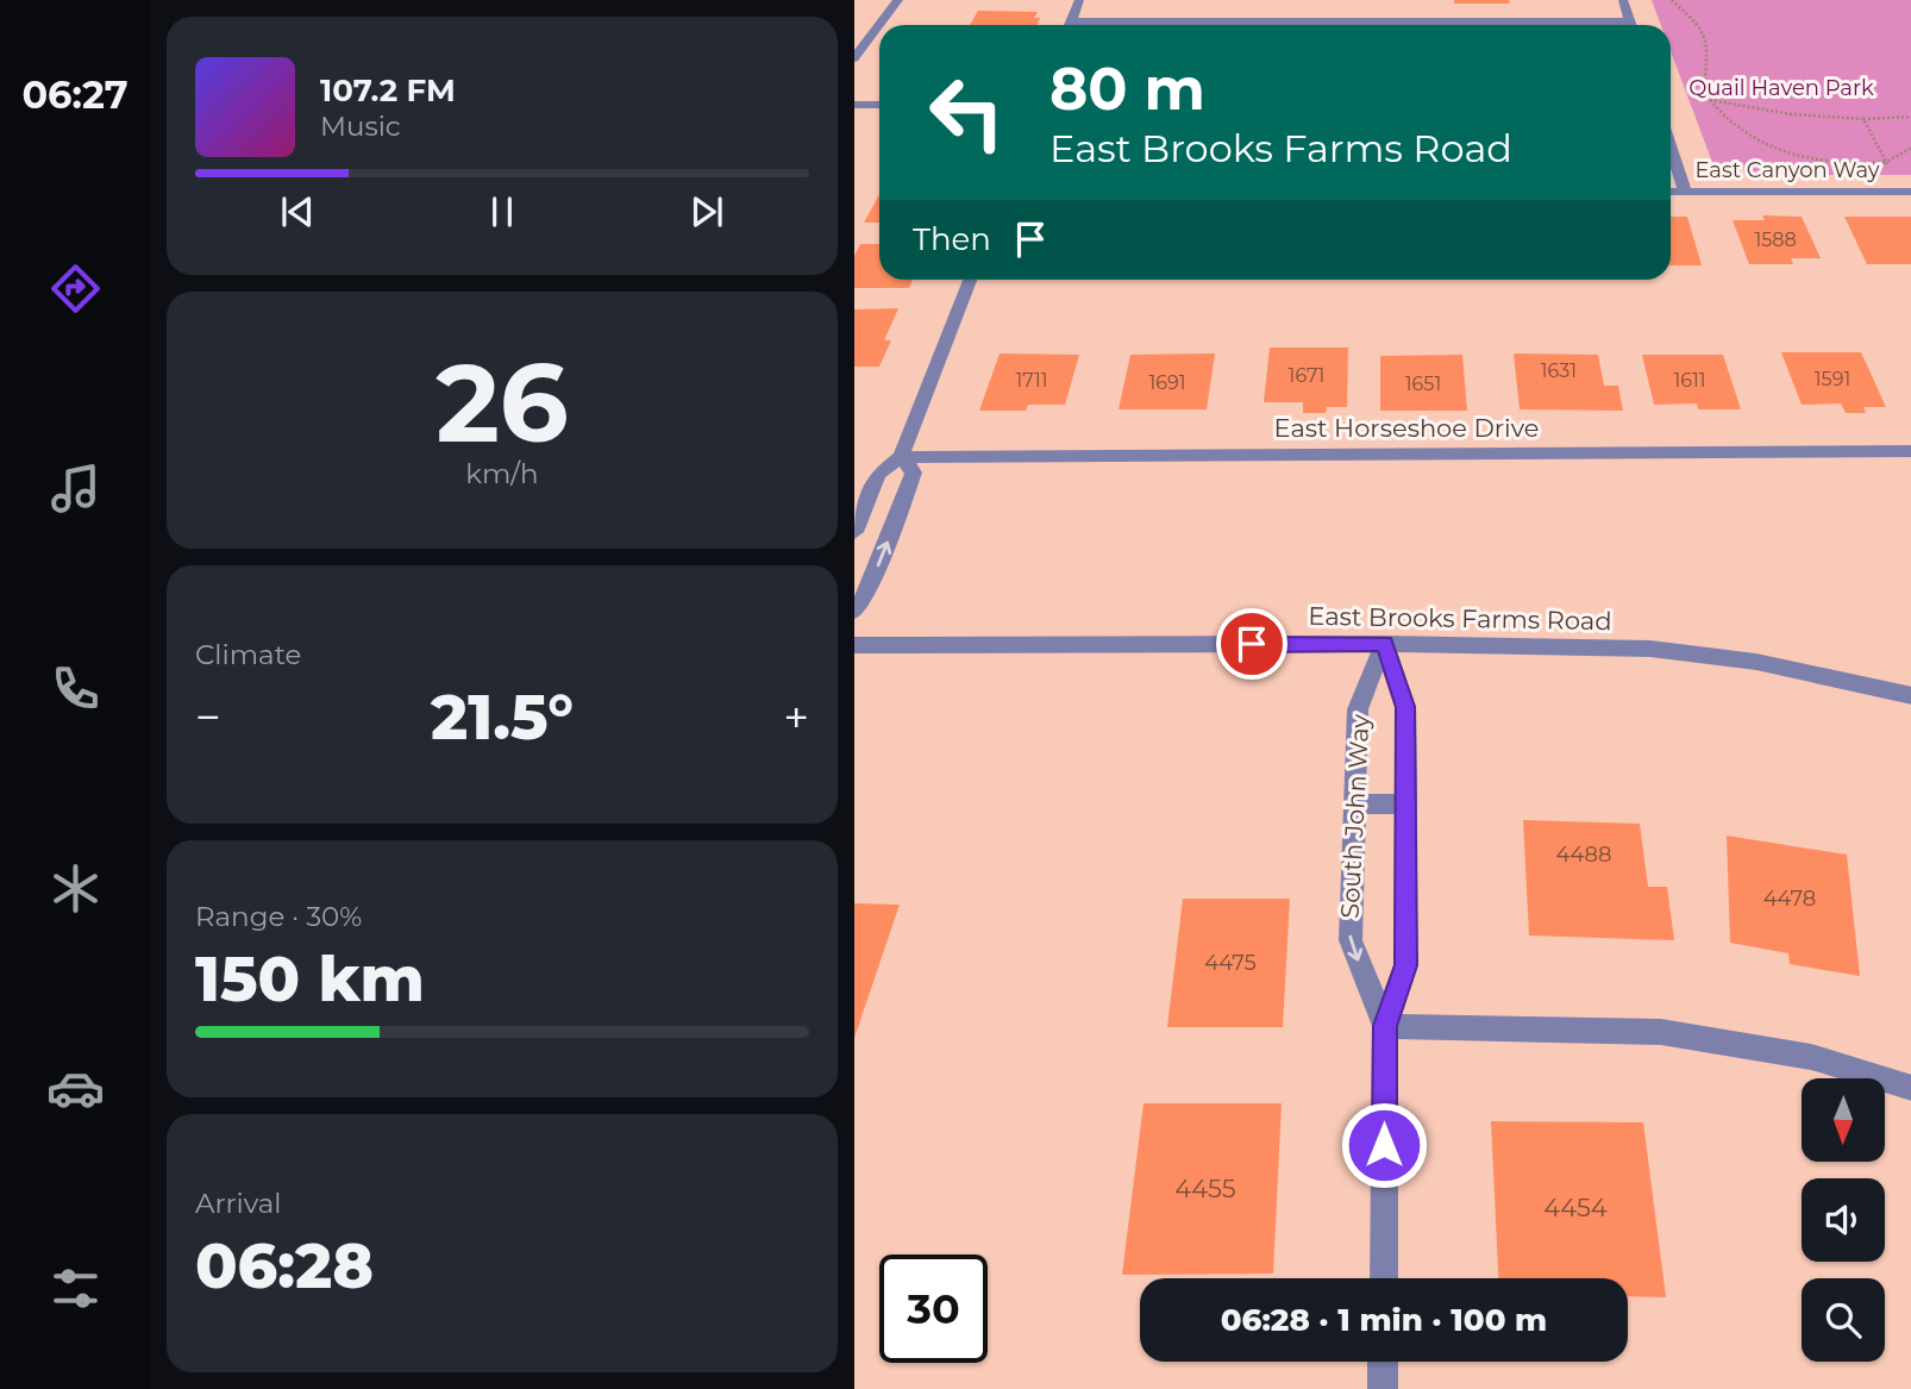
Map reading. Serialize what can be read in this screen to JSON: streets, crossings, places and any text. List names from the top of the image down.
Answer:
{
  "streets": {
    "street": [
      "East Canyon Way",
      "East Horseshoe Drive",
      "East Brooks Farms Road",
      "South John Way"
    ]
  },
  "crossings": [
    ["East Brooks Farms Road", "South John Way"]
  ],
  "parks": ["Quail Haven Park"],
  "house_numbers": [
    "1588",
    "1631",
    "1671",
    "1591",
    "1711",
    "1611",
    "1691",
    "1651",
    "4488",
    "4478",
    "4475",
    "4455",
    "4454"
  ],
  "north": "bottom",
  "page": {
    "tabs": "06:27",
    "turn": ["80 m", "East Brooks Farms Road"],
    "song": ["107.2 FM", "Music"],
    "then": "Then",
    "tile": [
      ["26", "km/h"],
      "Climate",
      ["Range · 30%", "150 km"],
      ["Arrival", "06:28"]
    ],
    "heat": ["−", "21.5°", "+"],
    "limit": "30",
    "trip": "06:28 · 1 min · 100 m"
  }
}
